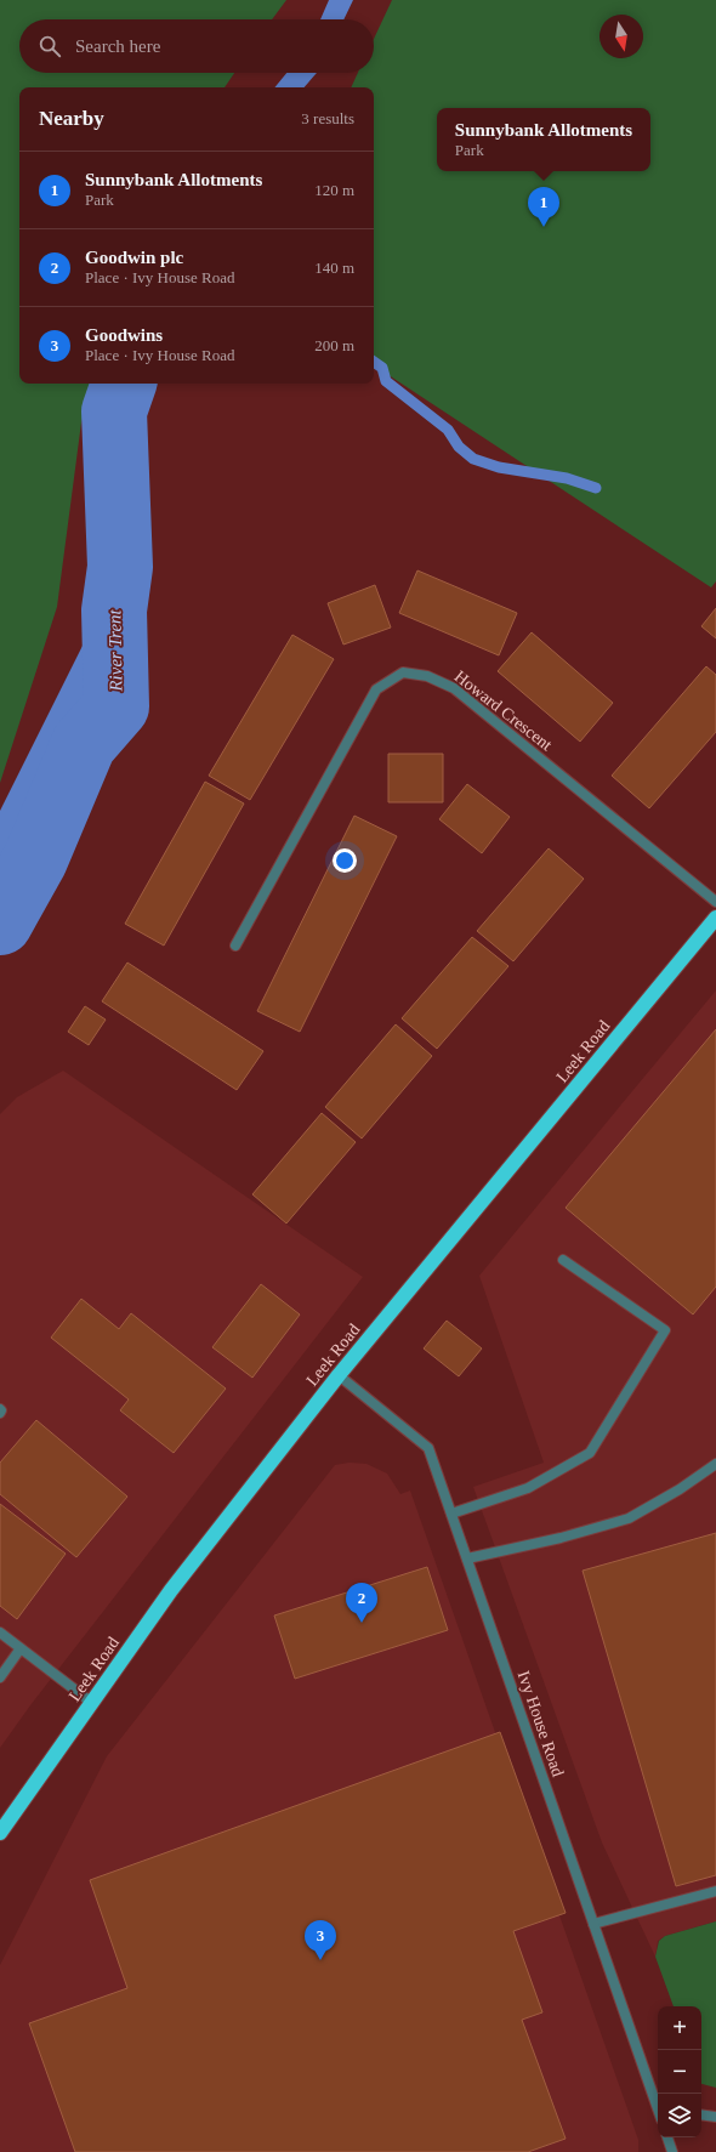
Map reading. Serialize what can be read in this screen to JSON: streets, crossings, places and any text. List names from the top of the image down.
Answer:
{
  "streets": {
    "highway": ["Leek Road"],
    "street": ["Howard Crescent", "Ivy House Road"]
  },
  "crossings": [
    ["Leek Road", "Ivy House Road"]
  ],
  "water": ["River Trent"],
  "north": "bottom",
  "page": {
    "search": "Search here",
    "heading": ["Nearby", "3 results"],
    "popup": ["Sunnybank Allotments", "Park"],
    "list": [
      {
        "mark": "1",
        "name": "Sunnybank Allotments",
        "note": "Park",
        "value": "120 m"
      },
      {
        "mark": "2",
        "name": "Goodwin plc",
        "note": "Place · Ivy House Road",
        "value": "140 m"
      },
      {
        "mark": "3",
        "name": "Goodwins",
        "note": "Place · Ivy House Road",
        "value": "200 m"
      }
    ],
    "pins": ["1", "2", "3"],
    "map_buttons": ["+", "−"]
  }
}
